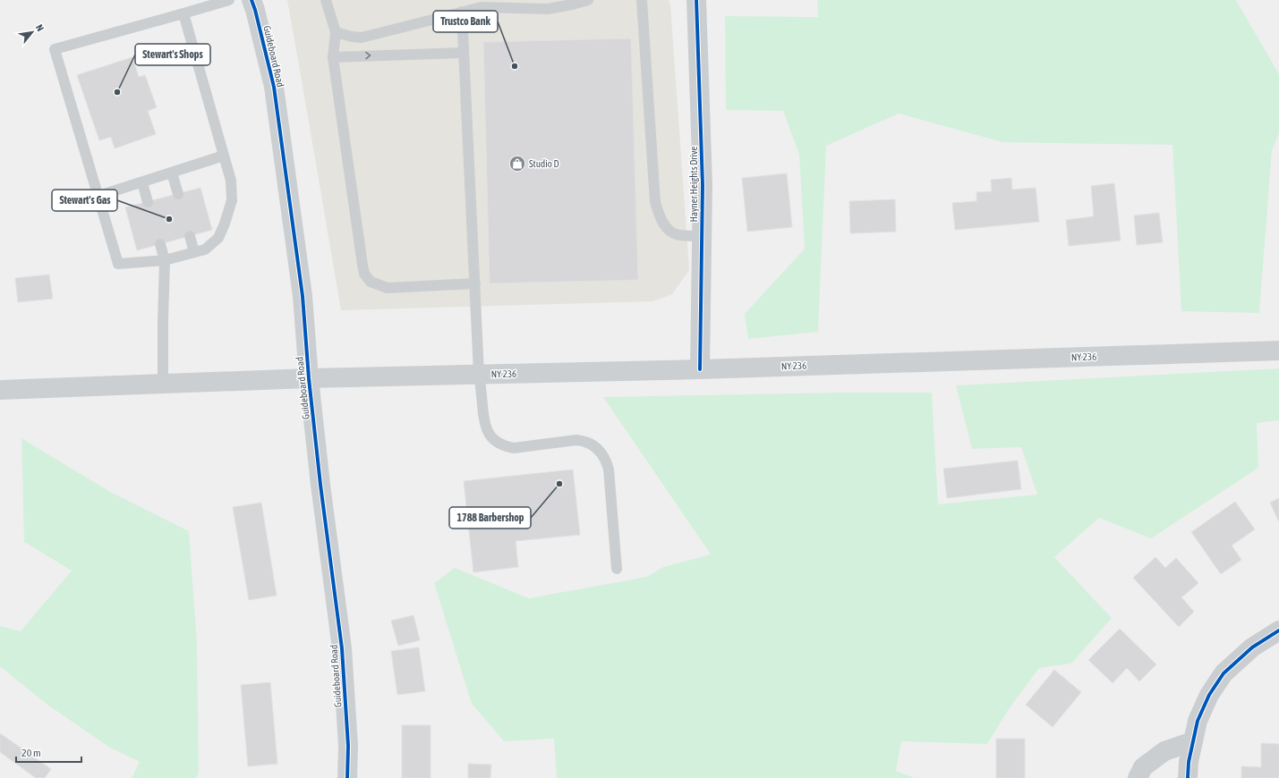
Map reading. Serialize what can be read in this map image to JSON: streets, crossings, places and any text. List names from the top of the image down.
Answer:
{
  "streets": {
    "main road": ["Guideboard Road", "NY 236"],
    "street": ["Hayner Heights Drive"]
  },
  "crossings": [
    ["Guideboard Road", "NY 236"],
    ["Hayner Heights Drive", "NY 236"]
  ],
  "places": {
    "other": [
      "Trustco Bank",
      "Stewart's Shops",
      "Stewart's Gas",
      "1788 Barbershop"
    ],
    "shop": ["Studio D"]
  },
  "scale_bar": "20 m",
  "north": "top right"
}
